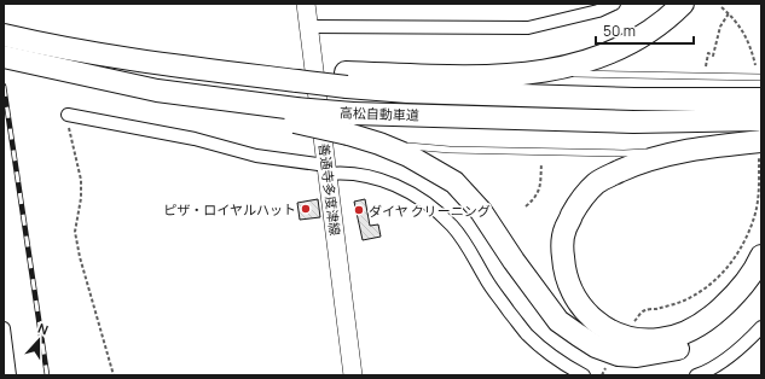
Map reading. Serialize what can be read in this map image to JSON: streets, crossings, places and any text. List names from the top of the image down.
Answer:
{
  "streets": {
    "highway": ["高松自動車道"],
    "main road": ["善通寺多度津線"]
  },
  "places": ["ピザ・ロイヤルハット", "ダイヤ クリーニング"],
  "scale_bar": "50 m",
  "north": "top"
}
